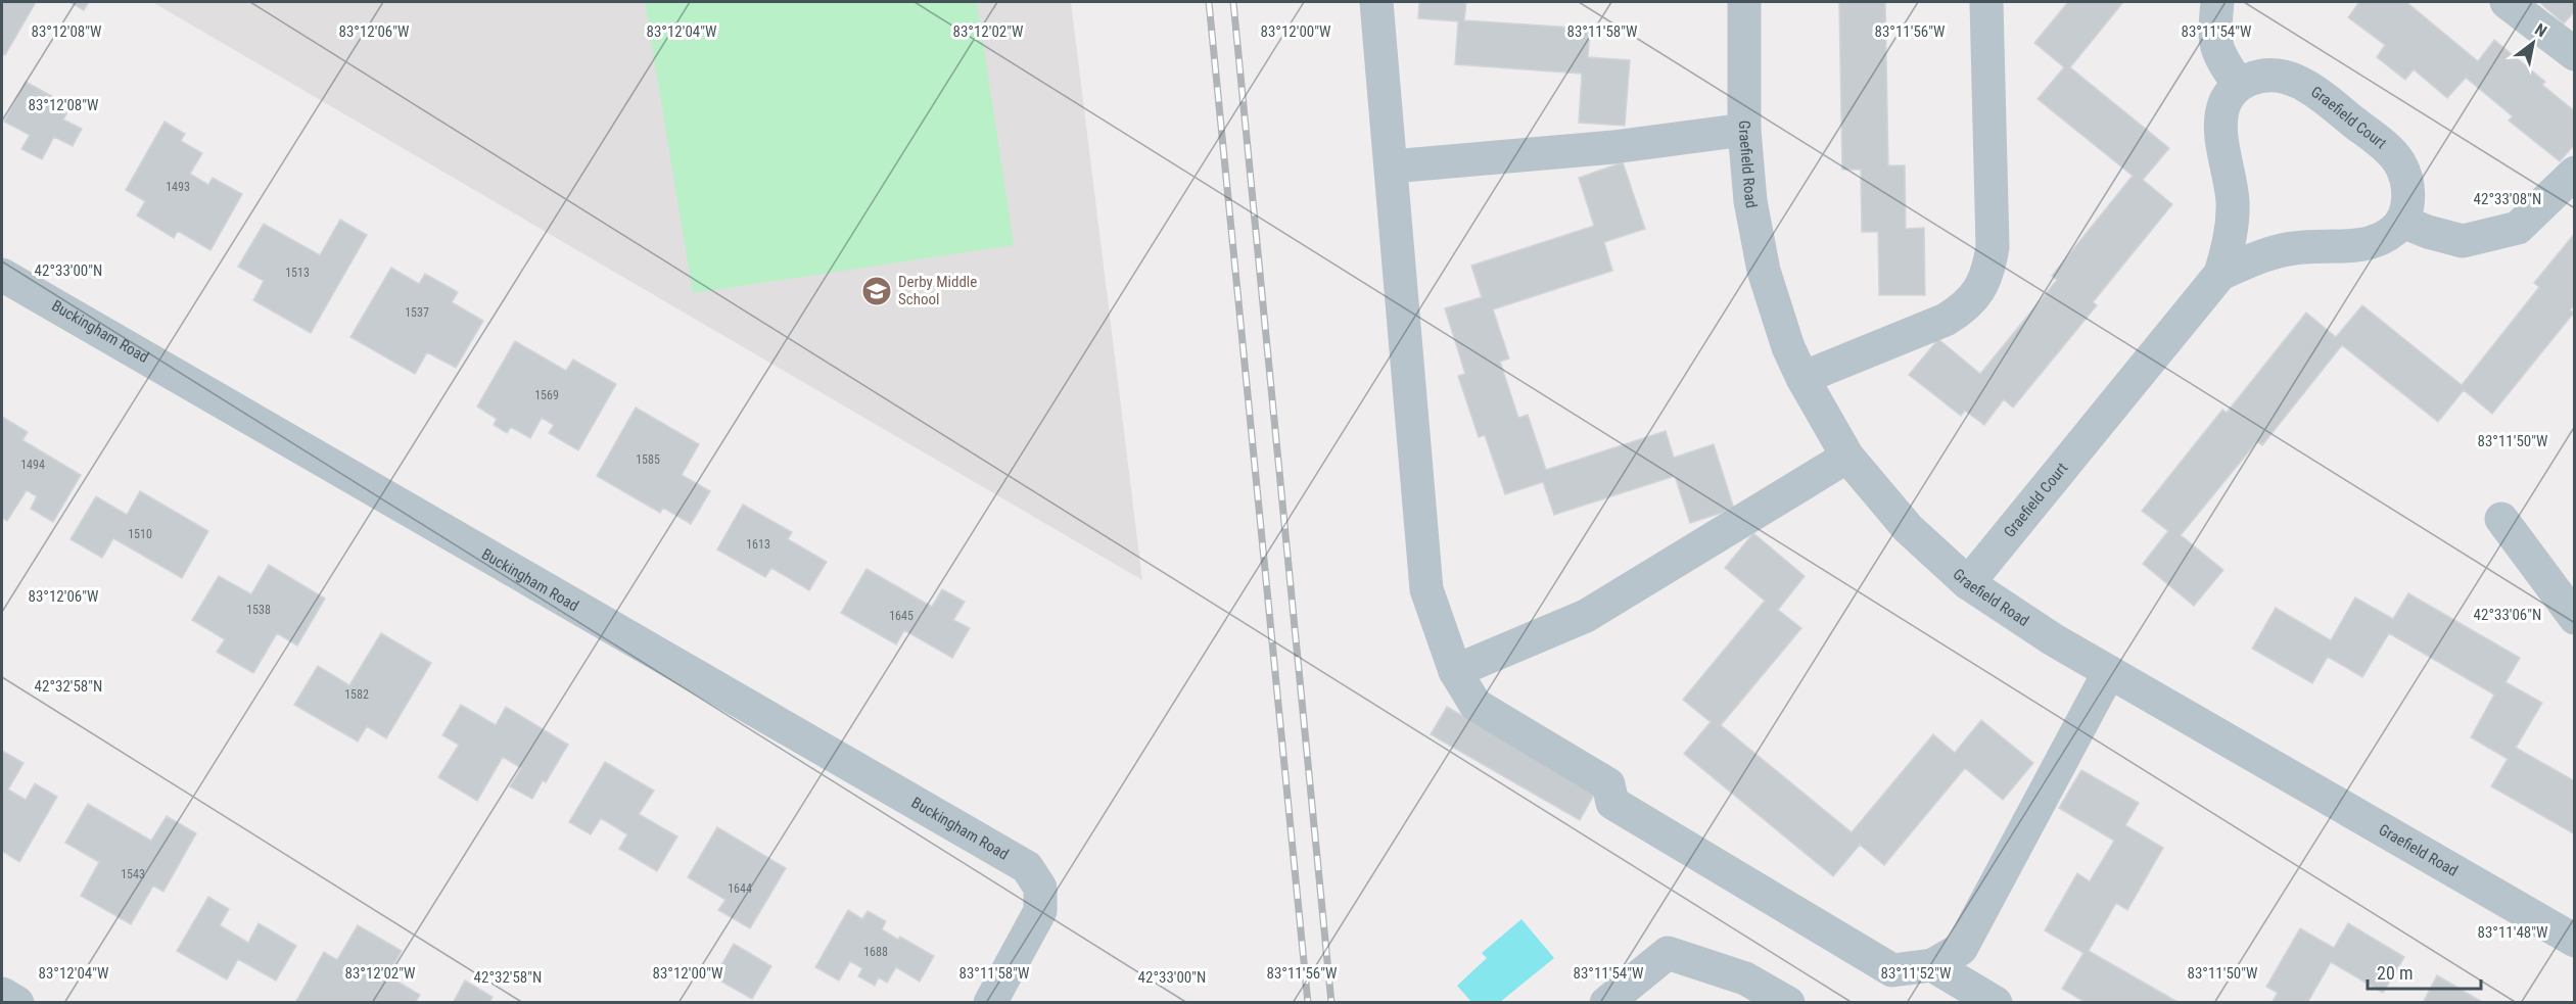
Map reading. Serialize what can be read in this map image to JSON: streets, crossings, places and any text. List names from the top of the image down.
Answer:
{
  "streets": {
    "street": ["Graefield Court", "Graefield Road", "Buckingham Road"]
  },
  "crossings": [
    ["Graefield Court", "Graefield Road"]
  ],
  "places": {
    "school or university": ["Derby Middle School"]
  },
  "house_numbers": [
    "1493",
    "1513",
    "1537",
    "1569",
    "1585",
    "1494",
    "1510",
    "1613",
    "1538",
    "1645",
    "1582",
    "1543",
    "1644",
    "1688"
  ],
  "scale_bar": "20 m",
  "north": "top right",
  "coordinates": [
    "83°12'08\"W",
    "83°12'06\"W",
    "83°12'04\"W",
    "83°12'02\"W",
    "83°12'00\"W",
    "83°11'58\"W",
    "83°11'56\"W",
    "83°11'54\"W",
    "42°33'08\"N",
    "42°33'00\"N",
    "83°11'50\"W",
    "42°33'06\"N",
    "42°32'58\"N",
    "83°11'48\"W",
    "83°11'52\"W"
  ]
}
